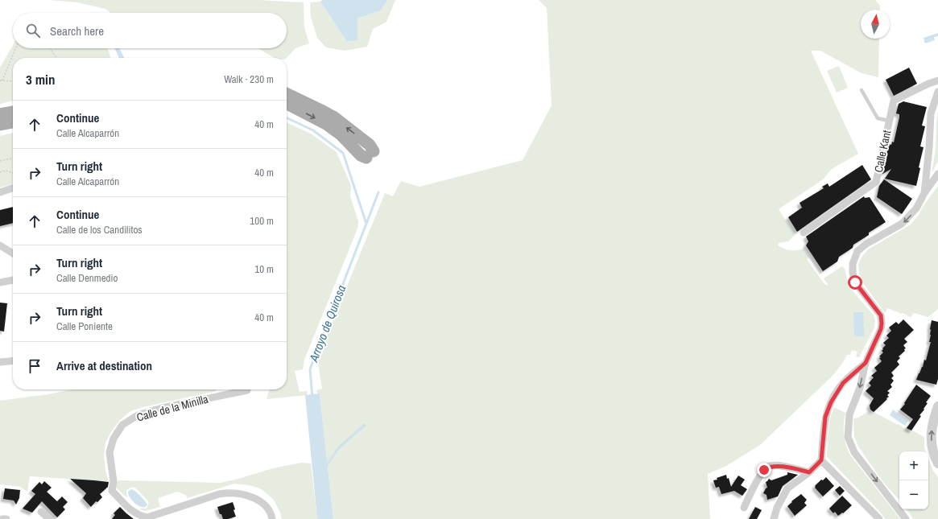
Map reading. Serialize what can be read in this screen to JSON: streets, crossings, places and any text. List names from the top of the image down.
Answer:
{
  "streets": {
    "street": ["Calle Kant", "Calle de la Minilla"]
  },
  "water": ["Arroyo de Quirosa"],
  "north": "top",
  "page": {
    "search": "Search here",
    "heading": ["3 min", "Walk · 230 m"],
    "list": [
      ["Continue", "Calle Alcaparrón", "40 m"],
      ["Turn right", "Calle Alcaparrón", "40 m"],
      ["Continue", "Calle de los Candilitos", "100 m"],
      ["Turn right", "Calle Denmedio", "10 m"],
      ["Turn right", "Calle Poniente", "40 m"],
      "Arrive at destination"
    ],
    "map_buttons": ["+", "−"]
  }
}
